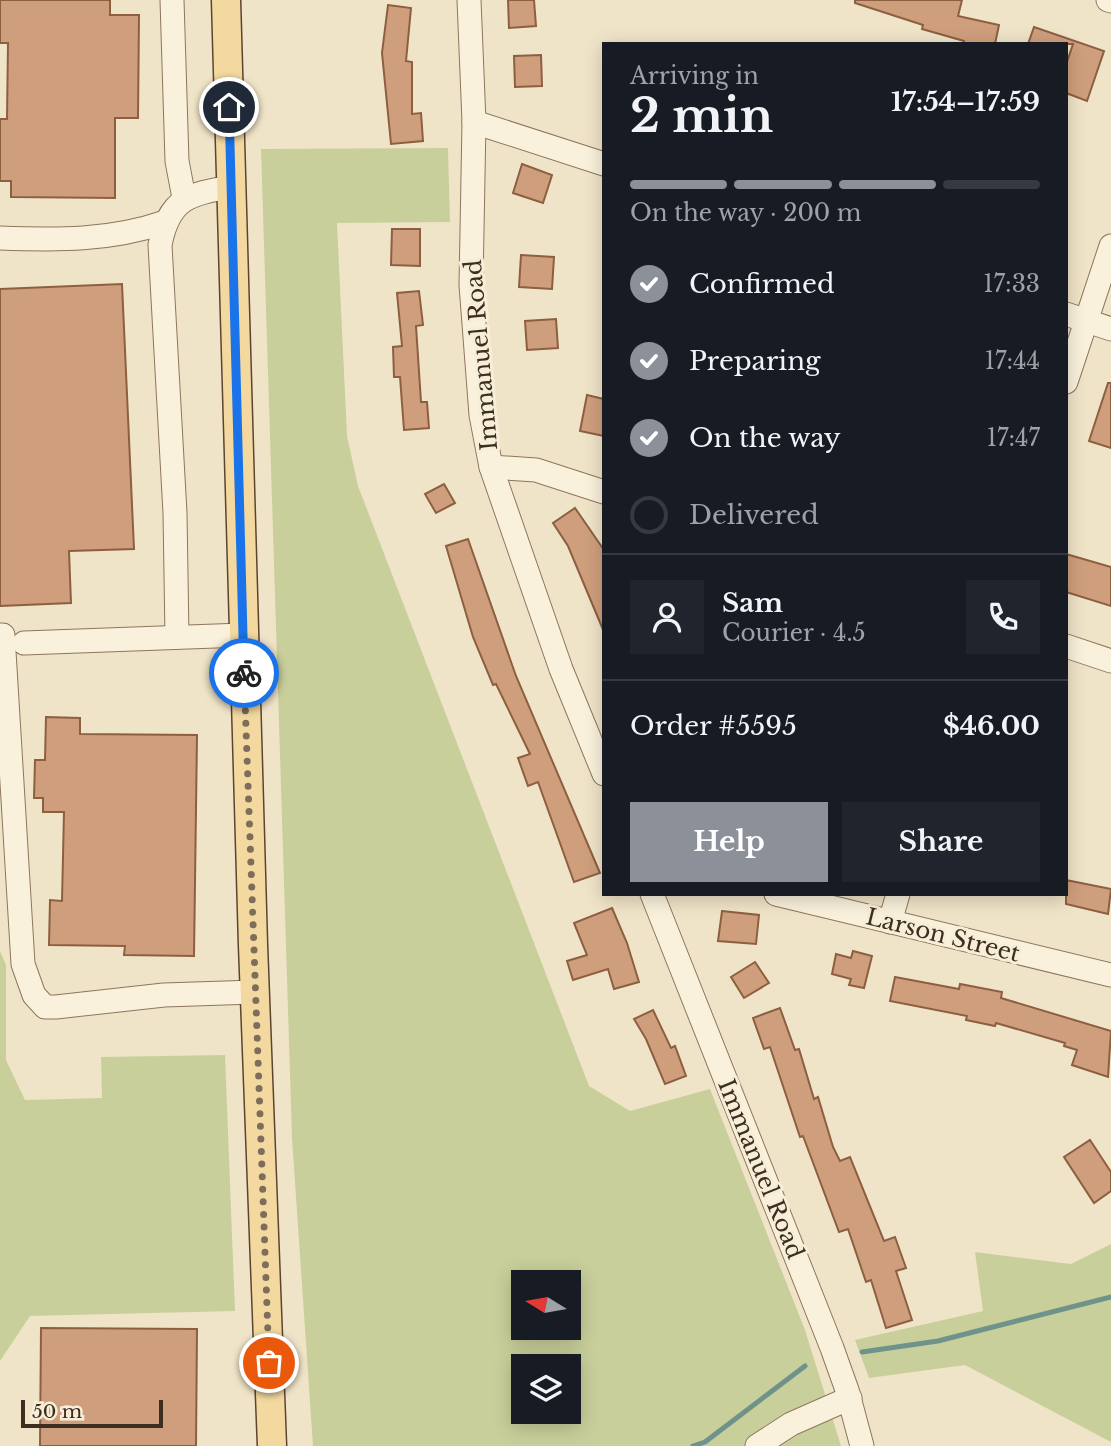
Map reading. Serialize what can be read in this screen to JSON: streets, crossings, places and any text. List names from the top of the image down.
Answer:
{
  "streets": {
    "street": ["Immanuel Road", "Larson Street"]
  },
  "scale_bar": "50 m",
  "north": "left",
  "page": {
    "heading": ["2 min", "Arriving in", "17:54–17:59"],
    "panel": [
      "Sam",
      "Courier · 4.5",
      "Order #5595",
      "$46.00"
    ],
    "bar": "On the way · 200 m",
    "list": [
      ["Confirmed", "17:33"],
      ["Preparing", "17:44"],
      ["On the way", "17:47"],
      "Delivered"
    ],
    "buttons": ["Help", "Share"],
    "scale": "50 m"
  }
}
